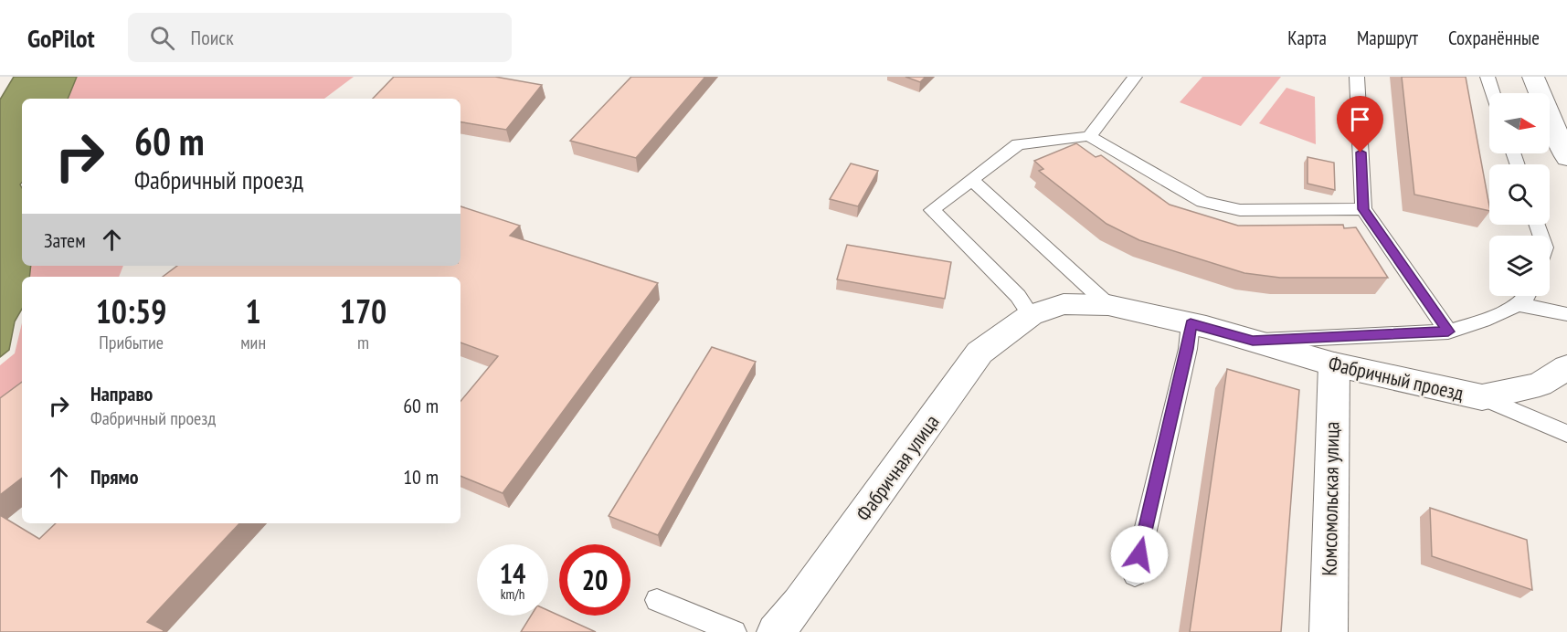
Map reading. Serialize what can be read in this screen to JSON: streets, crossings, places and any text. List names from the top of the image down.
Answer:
{
  "streets": {
    "street": ["Фабричный проезд", "Фабричная улица", "Комсомольская улица"]
  },
  "crossings": [
    ["Фабричный проезд", "Фабричная улица"],
    ["Фабричный проезд", "Комсомольская улица"]
  ],
  "north": "right",
  "page": {
    "header": "GoPilot",
    "search": "Поиск",
    "nav": ["Карта", "Маршрут", "Сохранённые"],
    "turn": ["60 m", "Фабричный проезд"],
    "then": "Затем",
    "eta": [
      "10:59",
      "Прибытие",
      "1",
      "мин",
      "170",
      "m"
    ],
    "list": [
      {
        "name": "Направо",
        "note": "Фабричный проезд",
        "value": "60 m"
      },
      {
        "name": "Прямо",
        "value": "10 m"
      }
    ],
    "speed": "14 km/h",
    "limit": "20"
  }
}
